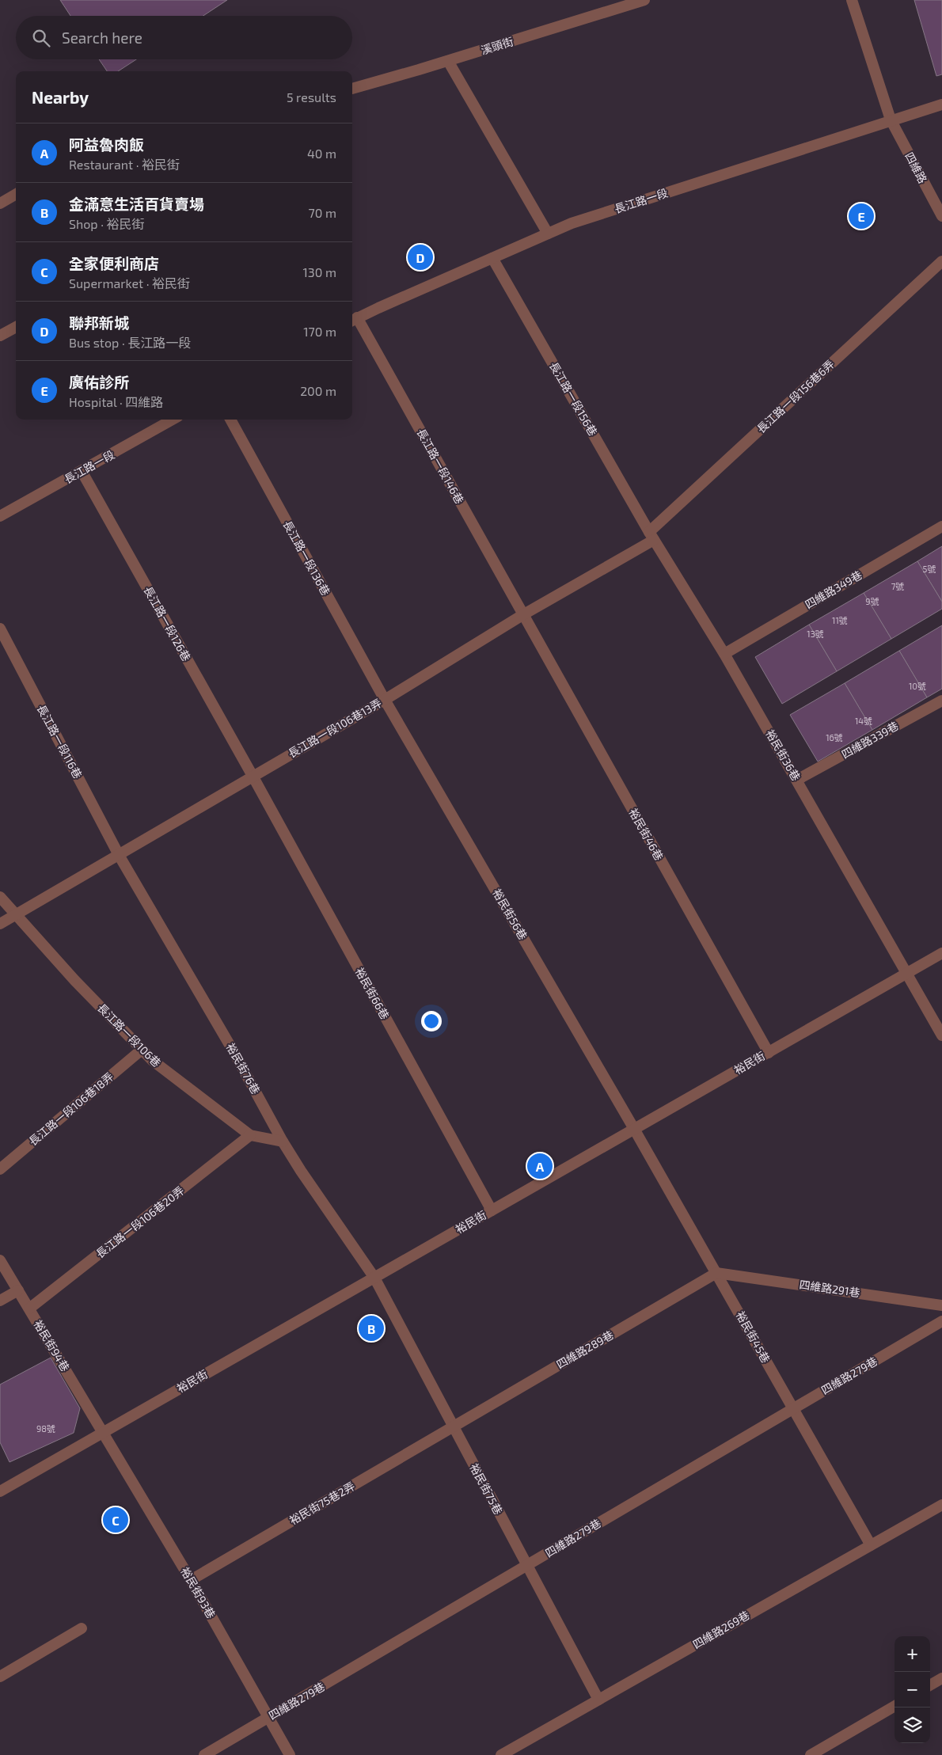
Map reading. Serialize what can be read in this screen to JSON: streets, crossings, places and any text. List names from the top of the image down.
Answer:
{
  "streets": {
    "street": [
      "溪頭街",
      "四維路",
      "長江路一段",
      "長江路一段156巷6弄",
      "長江路一段156巷",
      "長江路一段146巷",
      "長江路一段136巷",
      "四維路349巷",
      "長江路一段126巷",
      "長江路一段106巷13弄",
      "四維路339巷",
      "長江路一段116巷",
      "裕民街36巷",
      "裕民街46巷",
      "裕民街56巷",
      "裕民街66巷",
      "長江路一段106巷",
      "裕民街",
      "裕民街76巷",
      "長江路一段106巷18弄",
      "長江路一段106巷20弄",
      "四維路291巷",
      "裕民街45巷",
      "裕民街94巷",
      "四維路289巷",
      "四維路279巷",
      "裕民街75巷",
      "裕民街75巷2弄",
      "裕民街93巷",
      "四維路269巷"
    ]
  },
  "crossings": [
    ["四維路", "長江路一段"],
    ["長江路一段", "長江路一段156巷"],
    ["長江路一段", "長江路一段146巷"],
    ["長江路一段", "長江路一段126巷"],
    ["長江路一段156巷6弄", "長江路一段156巷"],
    ["長江路一段156巷6弄", "長江路一段106巷13弄"],
    ["長江路一段156巷6弄", "裕民街36巷"],
    ["長江路一段156巷", "長江路一段106巷13弄"],
    ["長江路一段156巷", "裕民街36巷"],
    ["長江路一段146巷", "長江路一段106巷13弄"],
    ["長江路一段146巷", "裕民街46巷"],
    ["長江路一段136巷", "長江路一段106巷13弄"],
    ["長江路一段136巷", "裕民街56巷"],
    ["四維路349巷", "裕民街36巷"],
    ["長江路一段126巷", "長江路一段106巷13弄"],
    ["長江路一段126巷", "裕民街66巷"],
    ["長江路一段106巷13弄", "長江路一段116巷"],
    ["長江路一段106巷13弄", "裕民街36巷"],
    ["長江路一段106巷13弄", "裕民街46巷"],
    ["長江路一段106巷13弄", "裕民街56巷"],
    ["長江路一段106巷13弄", "裕民街66巷"],
    ["長江路一段106巷13弄", "長江路一段106巷"],
    ["長江路一段106巷13弄", "裕民街76巷"],
    ["四維路339巷", "裕民街36巷"],
    ["長江路一段116巷", "裕民街76巷"],
    ["裕民街36巷", "裕民街"],
    ["裕民街46巷", "裕民街"],
    ["裕民街56巷", "裕民街"],
    ["裕民街56巷", "裕民街45巷"],
    ["裕民街66巷", "裕民街"],
    ["長江路一段106巷", "裕民街76巷"],
    ["長江路一段106巷", "長江路一段106巷18弄"],
    ["長江路一段106巷", "長江路一段106巷20弄"],
    ["裕民街", "裕民街76巷"],
    ["裕民街", "裕民街45巷"],
    ["裕民街", "裕民街94巷"],
    ["裕民街", "裕民街75巷"],
    ["裕民街", "裕民街93巷"],
    ["裕民街76巷", "裕民街75巷"],
    ["長江路一段106巷20弄", "裕民街94巷"],
    ["四維路291巷", "裕民街45巷"],
    ["四維路291巷", "四維路289巷"],
    ["裕民街45巷", "四維路289巷"],
    ["裕民街45巷", "四維路279巷"],
    ["裕民街45巷", "四維路269巷"],
    ["裕民街94巷", "裕民街93巷"],
    ["四維路289巷", "裕民街75巷"],
    ["四維路289巷", "裕民街75巷2弄"],
    ["四維路279巷", "裕民街75巷"],
    ["四維路279巷", "裕民街93巷"],
    ["裕民街75巷", "裕民街75巷2弄"],
    ["裕民街75巷", "四維路269巷"],
    ["裕民街75巷2弄", "裕民街93巷"]
  ],
  "house_numbers": [
    "5號",
    "7號",
    "9號",
    "11號",
    "13號",
    "10號",
    "14號",
    "16號",
    "98號"
  ],
  "page": {
    "search": "Search here",
    "heading": ["Nearby", "5 results"],
    "list": [
      {
        "mark": "A",
        "name": "阿益魯肉飯",
        "note": "Restaurant · 裕民街",
        "value": "40 m"
      },
      {
        "mark": "B",
        "name": "金滿意生活百貨賣場",
        "note": "Shop · 裕民街",
        "value": "70 m"
      },
      {
        "mark": "C",
        "name": "全家便利商店",
        "note": "Supermarket · 裕民街",
        "value": "130 m"
      },
      {
        "mark": "D",
        "name": "聯邦新城",
        "note": "Bus stop · 長江路一段",
        "value": "170 m"
      },
      {
        "mark": "E",
        "name": "廣佑診所",
        "note": "Hospital · 四維路",
        "value": "200 m"
      }
    ],
    "pins": [
      "E",
      "D",
      "A",
      "B",
      "C"
    ],
    "map_buttons": ["+", "−"]
  }
}
